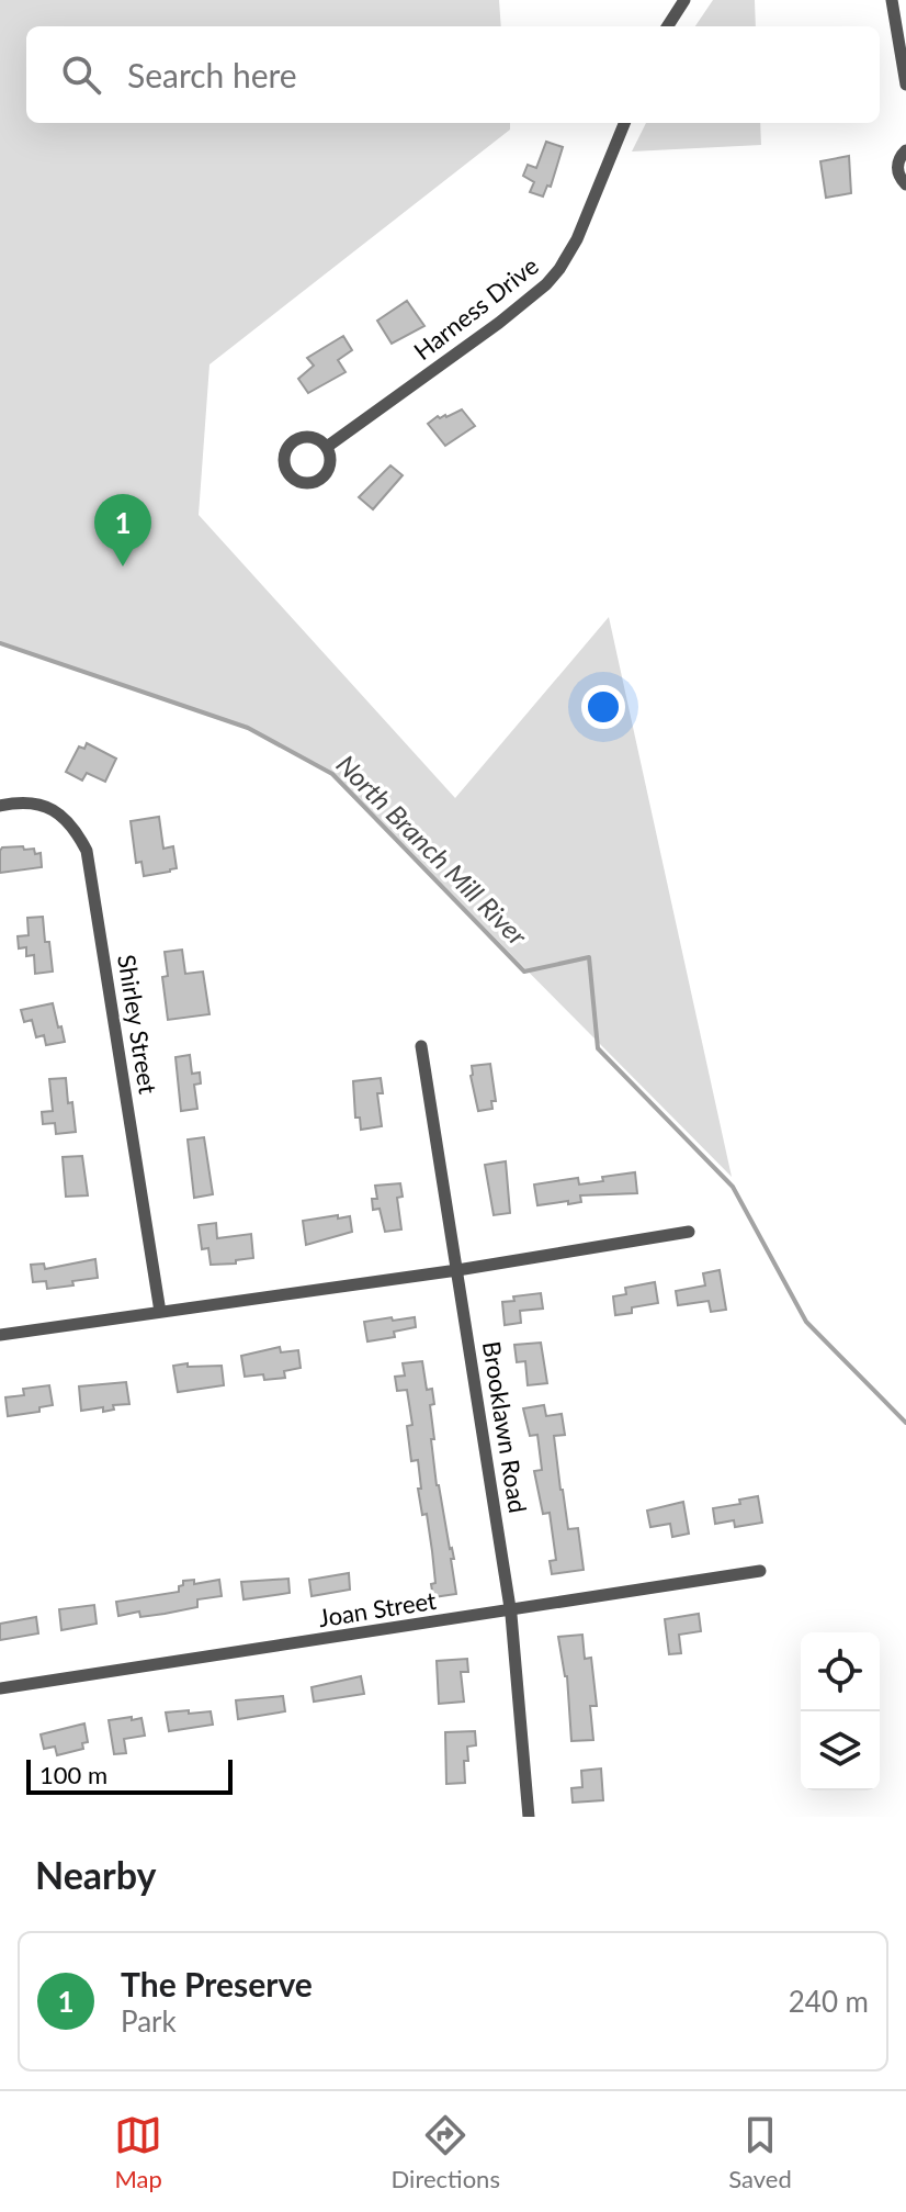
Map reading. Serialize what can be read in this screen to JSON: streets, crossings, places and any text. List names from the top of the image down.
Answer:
{
  "streets": {
    "street": [
      "Harness Drive",
      "Shirley Street",
      "Brooklawn Road",
      "Joan Street"
    ]
  },
  "crossings": [
    ["Brooklawn Road", "Joan Street"]
  ],
  "water": ["North Branch Mill River"],
  "scale_bar": "100 m",
  "page": {
    "search": "Search here",
    "pins": "1",
    "scale": "100 m",
    "heading": "Nearby",
    "list": [
      {
        "mark": "1",
        "name": "The Preserve",
        "note": "Park",
        "value": "240 m"
      }
    ],
    "nav": ["Map", "Directions", "Saved"]
  }
}
